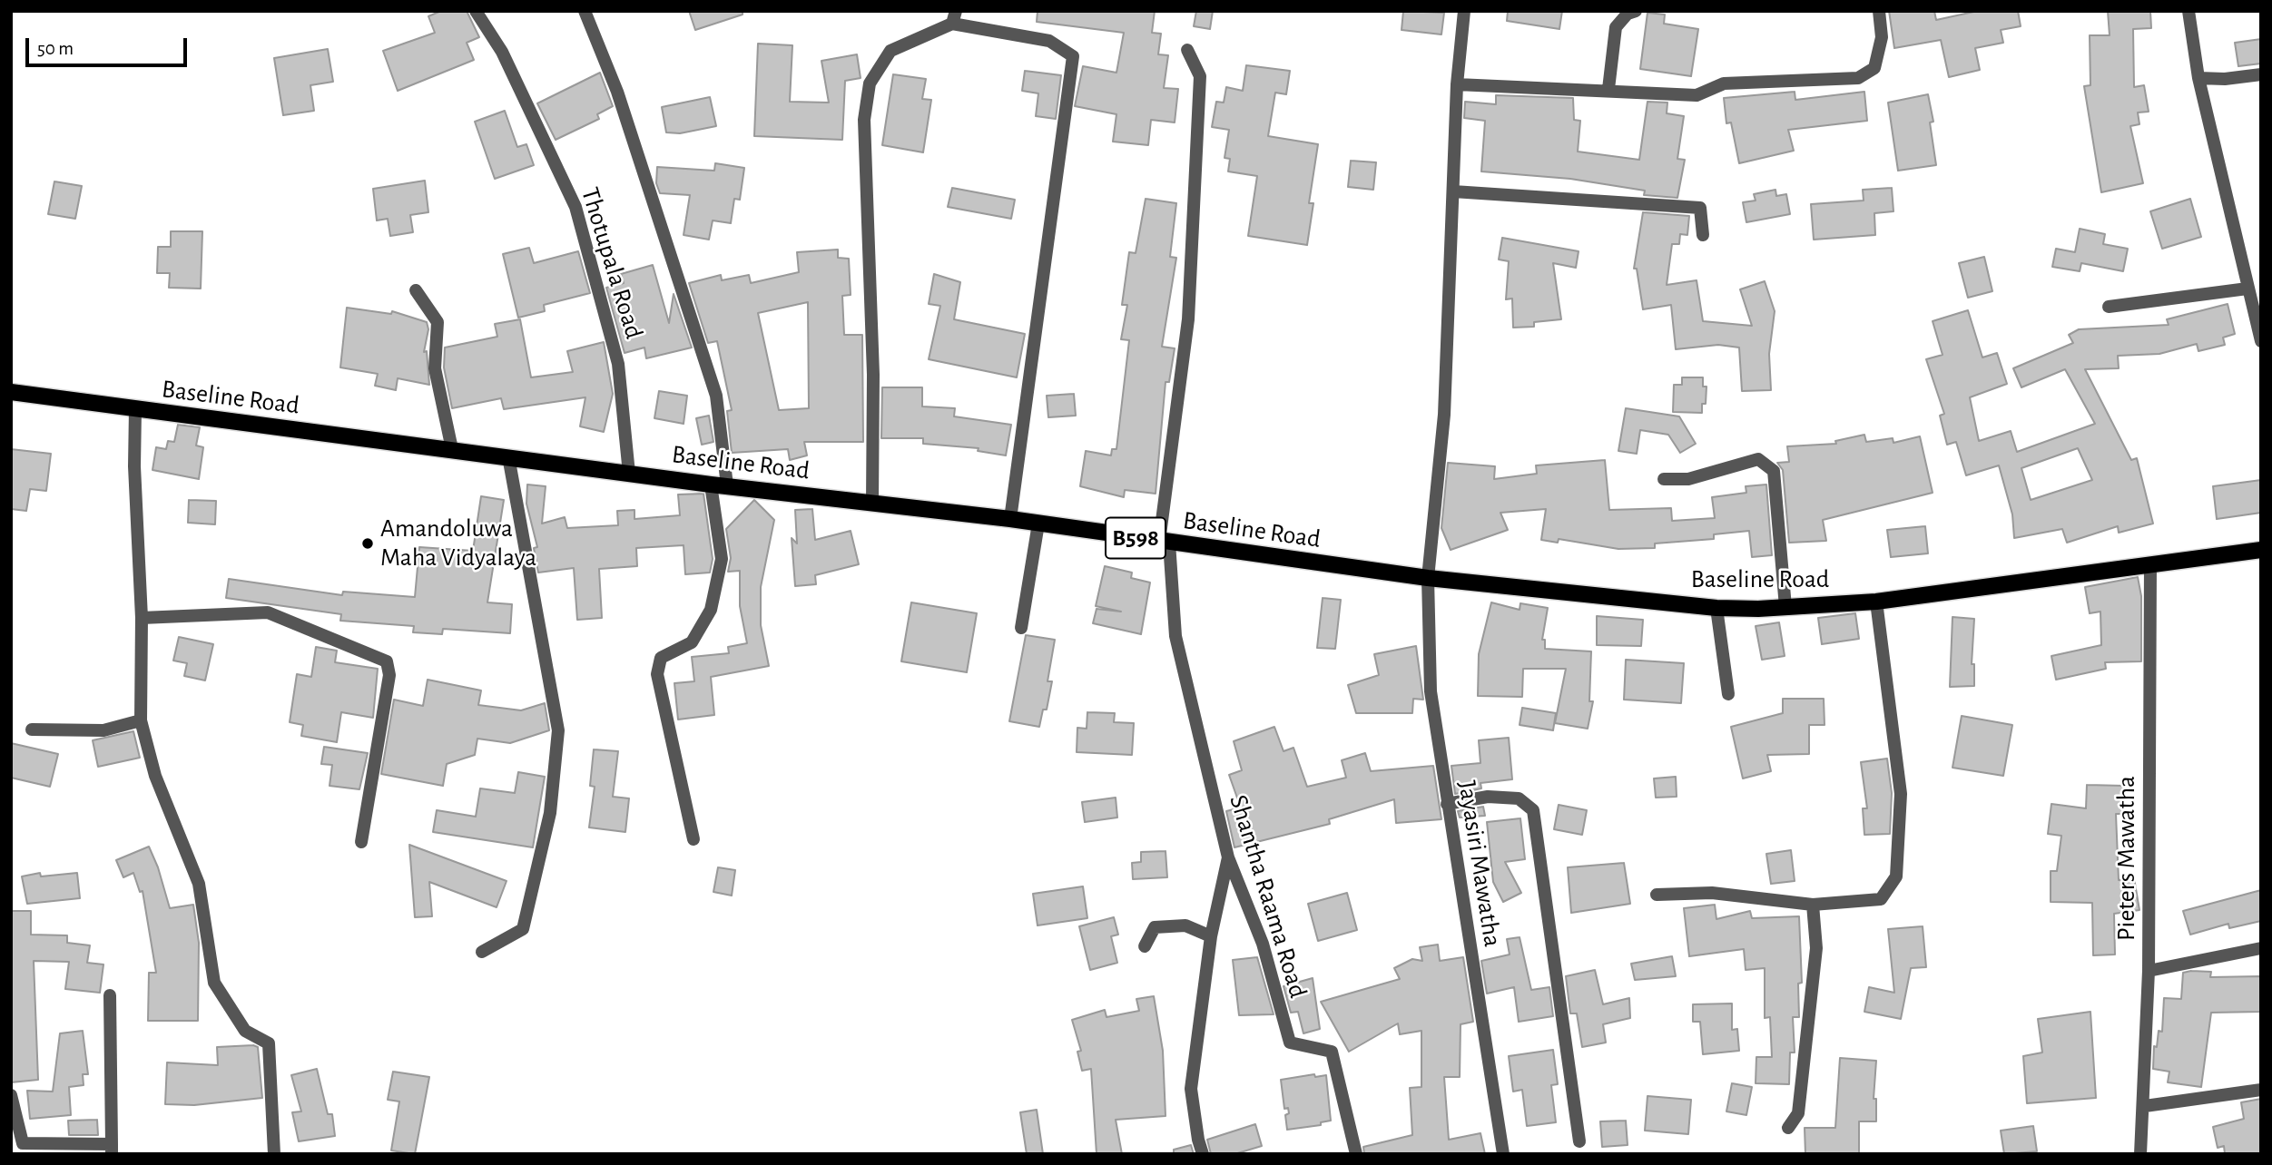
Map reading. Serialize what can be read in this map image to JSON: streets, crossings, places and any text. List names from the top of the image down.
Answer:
{
  "streets": {
    "main road": ["Baseline Road", "B598"],
    "street": [
      "Thotupala Road",
      "Pieters Mawatha",
      "Jayasiri Mawatha",
      "Shantha Raama Road"
    ]
  },
  "crossings": [
    ["Thotupala Road", "Baseline Road"],
    ["Baseline Road", "Pieters Mawatha"],
    ["Baseline Road", "Jayasiri Mawatha"],
    ["Baseline Road", "Shantha Raama Road"]
  ],
  "places": ["Amandoluwa Maha Vidyalaya"],
  "scale_bar": "50 m"
}
